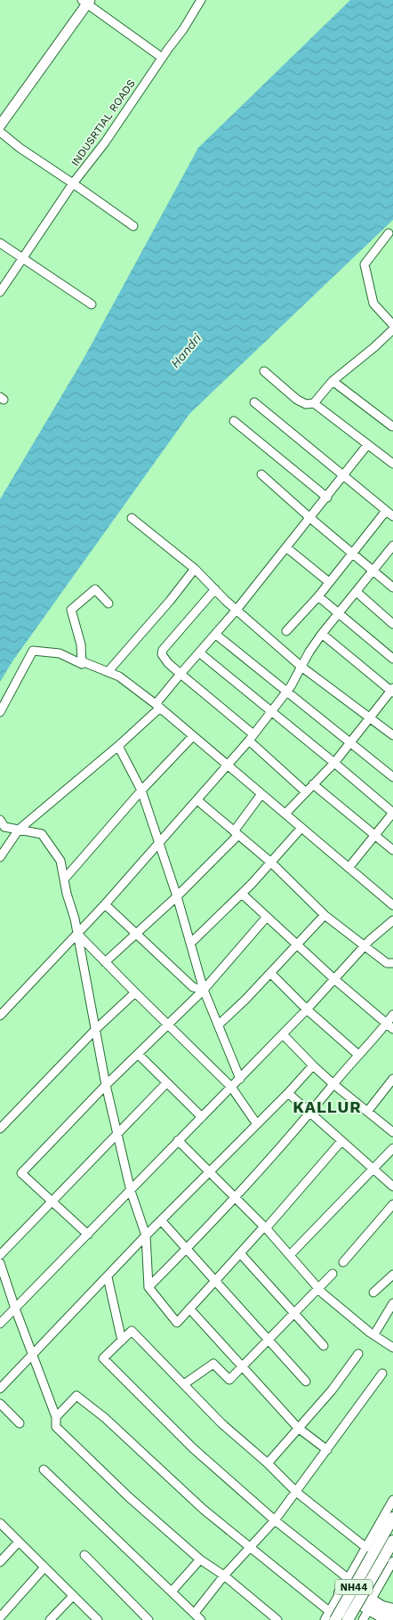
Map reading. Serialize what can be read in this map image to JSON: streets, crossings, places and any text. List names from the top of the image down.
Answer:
{
  "streets": {
    "highway": ["NH44"],
    "street": ["INDUSRTIAL ROADS"]
  },
  "districts": ["KALLUR"],
  "water": ["Handri"]
}
